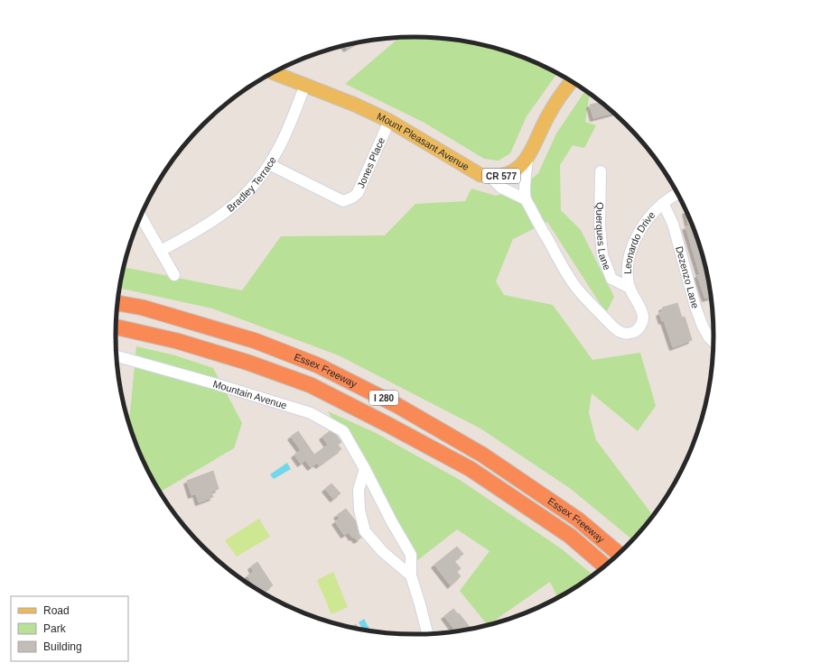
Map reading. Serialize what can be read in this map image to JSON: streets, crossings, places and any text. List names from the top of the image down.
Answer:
{
  "streets": {
    "highway": ["Essex Freeway", "I 280"],
    "main road": ["Mount Pleasant Avenue", "CR 577"],
    "street": [
      "Jones Place",
      "Bradley Terrace",
      "Querques Lane",
      "Leonardo Drive",
      "Dezenzo Lane",
      "Mountain Avenue"
    ]
  },
  "crossings": [
    ["Mount Pleasant Avenue", "Jones Place"],
    ["Mount Pleasant Avenue", "Bradley Terrace"],
    ["Jones Place", "Bradley Terrace"],
    ["Querques Lane", "Leonardo Drive"],
    ["Leonardo Drive", "Dezenzo Lane"]
  ],
  "legend": ["Road", "Park", "Building"]
}
